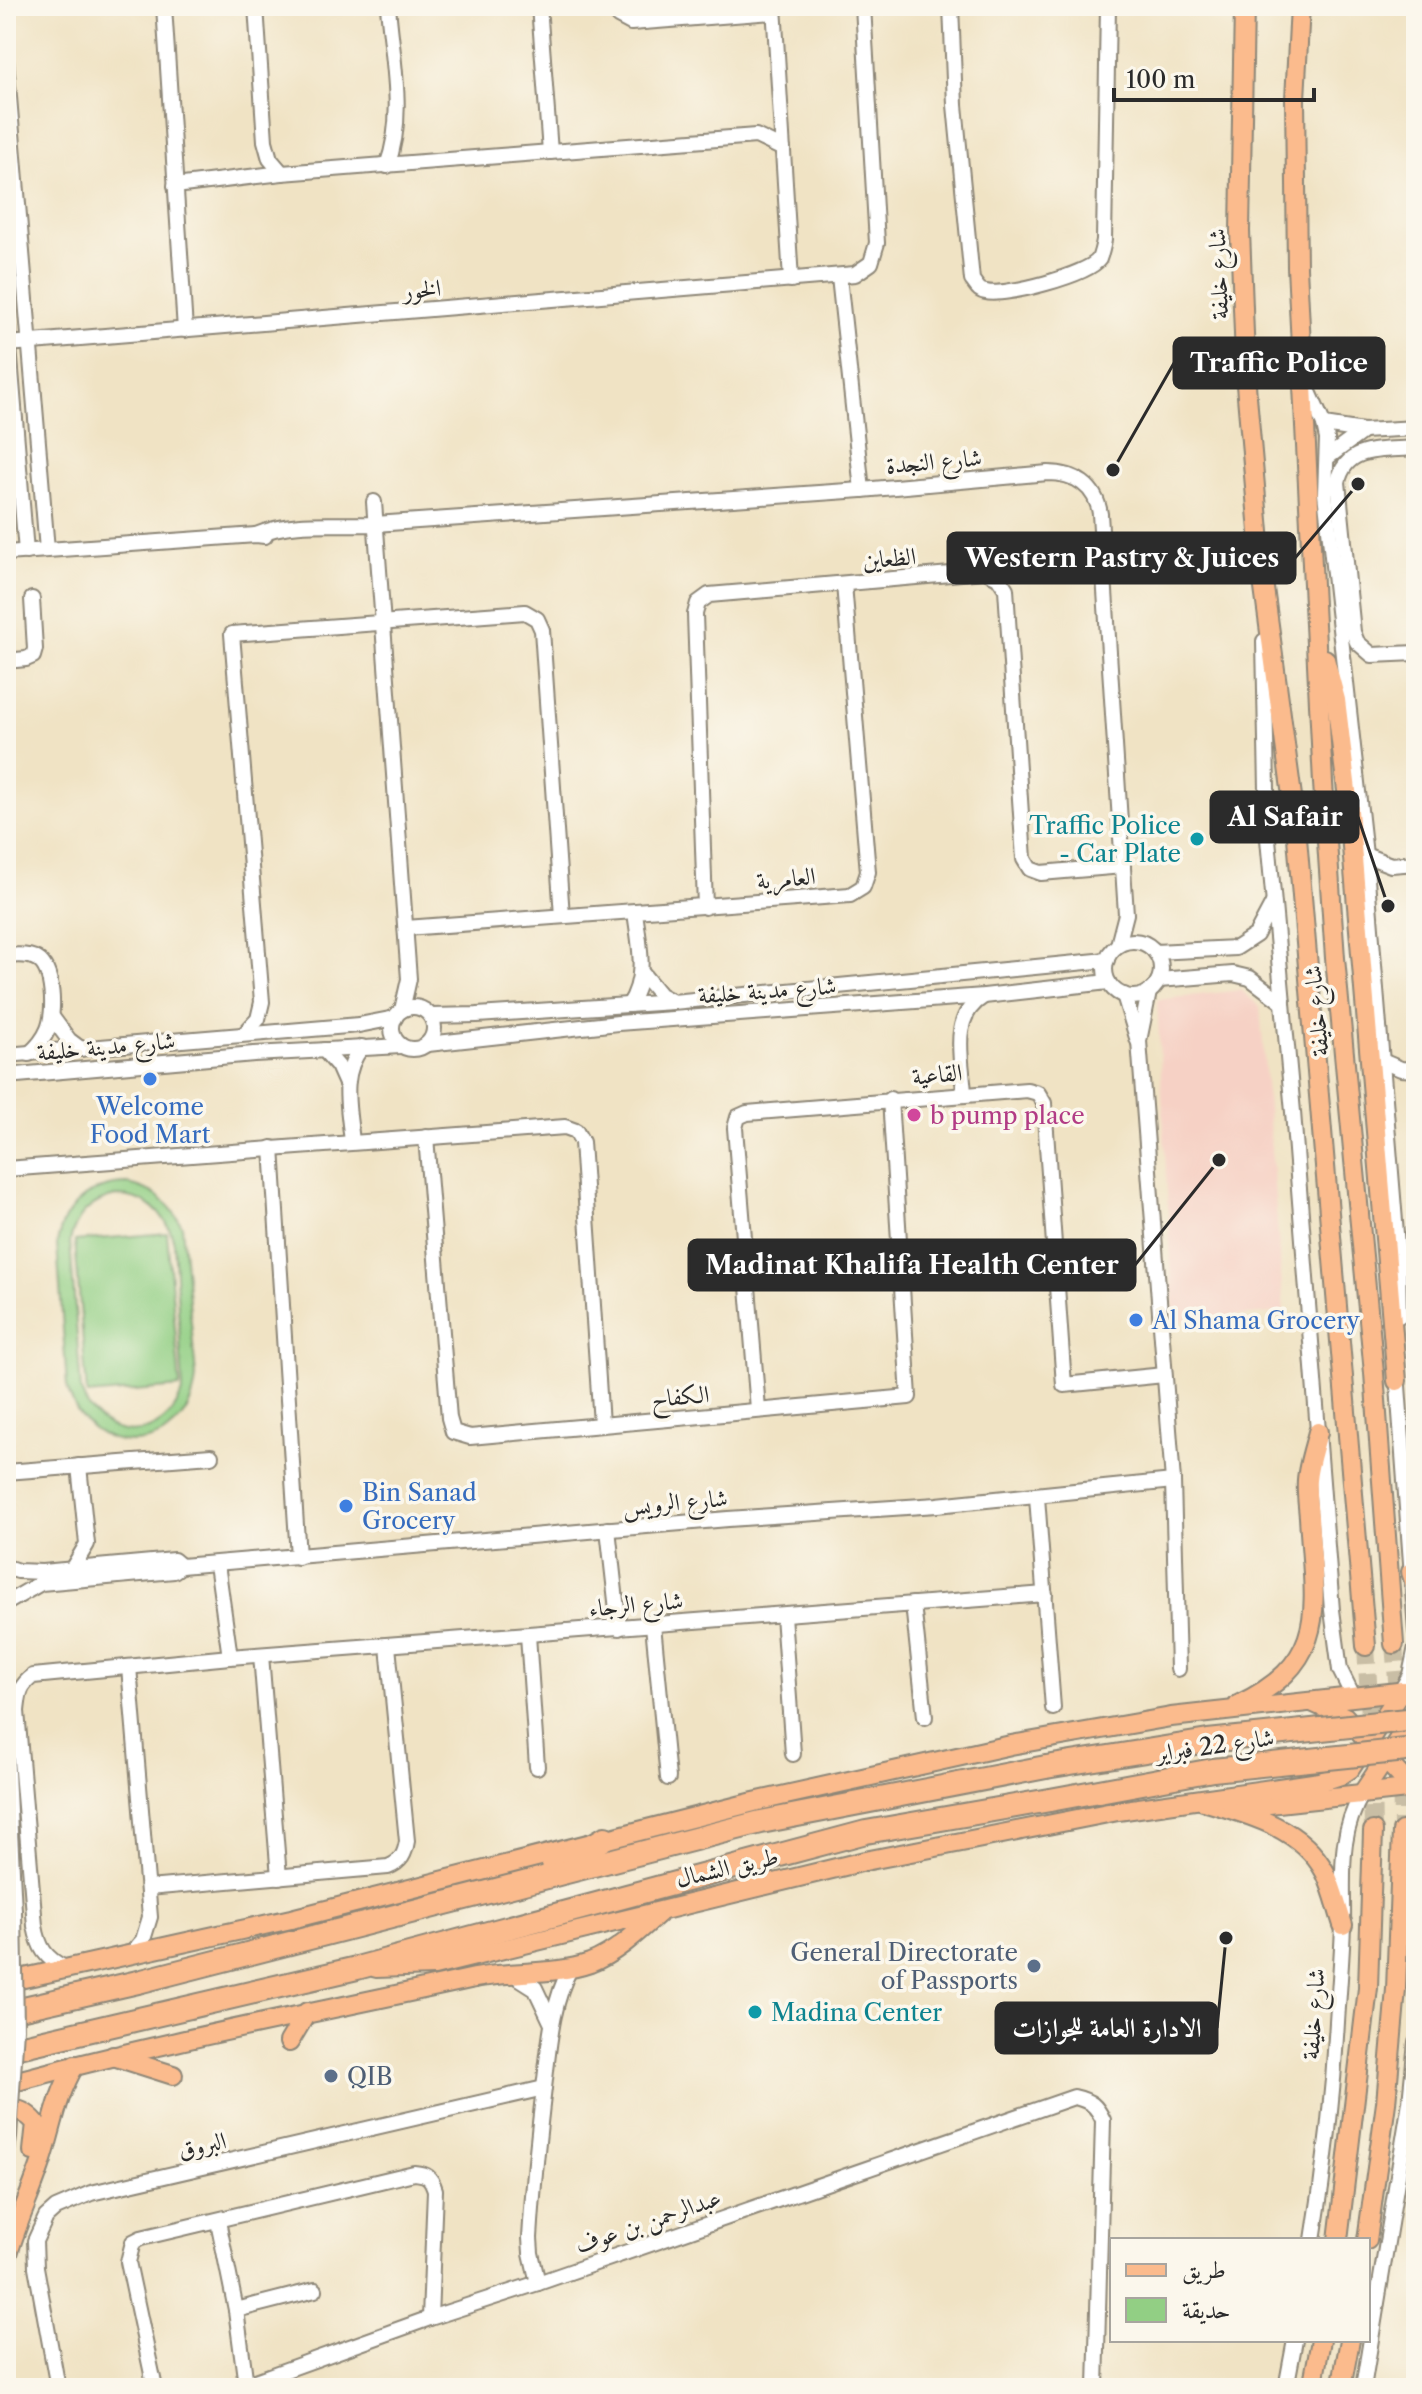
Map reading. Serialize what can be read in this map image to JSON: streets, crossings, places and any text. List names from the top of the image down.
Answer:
{
  "streets": {
    "highway": ["شارع 22 فبراير", "طريق الشمال"],
    "main road": ["شارع خليفة"],
    "street": [
      "الخور",
      "شارع النجدة",
      "الظعاين",
      "العامرية",
      "شارع مدينة خليفة",
      "القاعية",
      "الكفاح",
      "شارع الرويس",
      "شارع الرجاء",
      "البروق",
      "عبدالرحمن بن عوف"
    ]
  },
  "crossings": [
    ["شارع النجدة", "الظعاين"],
    ["شارع النجدة", "شارع مدينة خليفة"],
    ["الظعاين", "العامرية"],
    ["القاعية", "الكفاح"],
    ["شارع 22 فبراير", "طريق الشمال"]
  ],
  "places": [
    "Traffic Police",
    "Western Pastry & Juices",
    "Traffic Police - Car Plate",
    "Al Safair",
    "Welcome Food Mart",
    "b pump place",
    "Madinat Khalifa Health Center",
    "Al Shama Grocery",
    "Bin Sanad Grocery",
    "الادارة العامة للجوازات",
    "General Directorate of Passports",
    "Madina Center",
    "QIB"
  ],
  "legend": ["طريق", "حديقة"],
  "scale_bar": "100 m"
}
